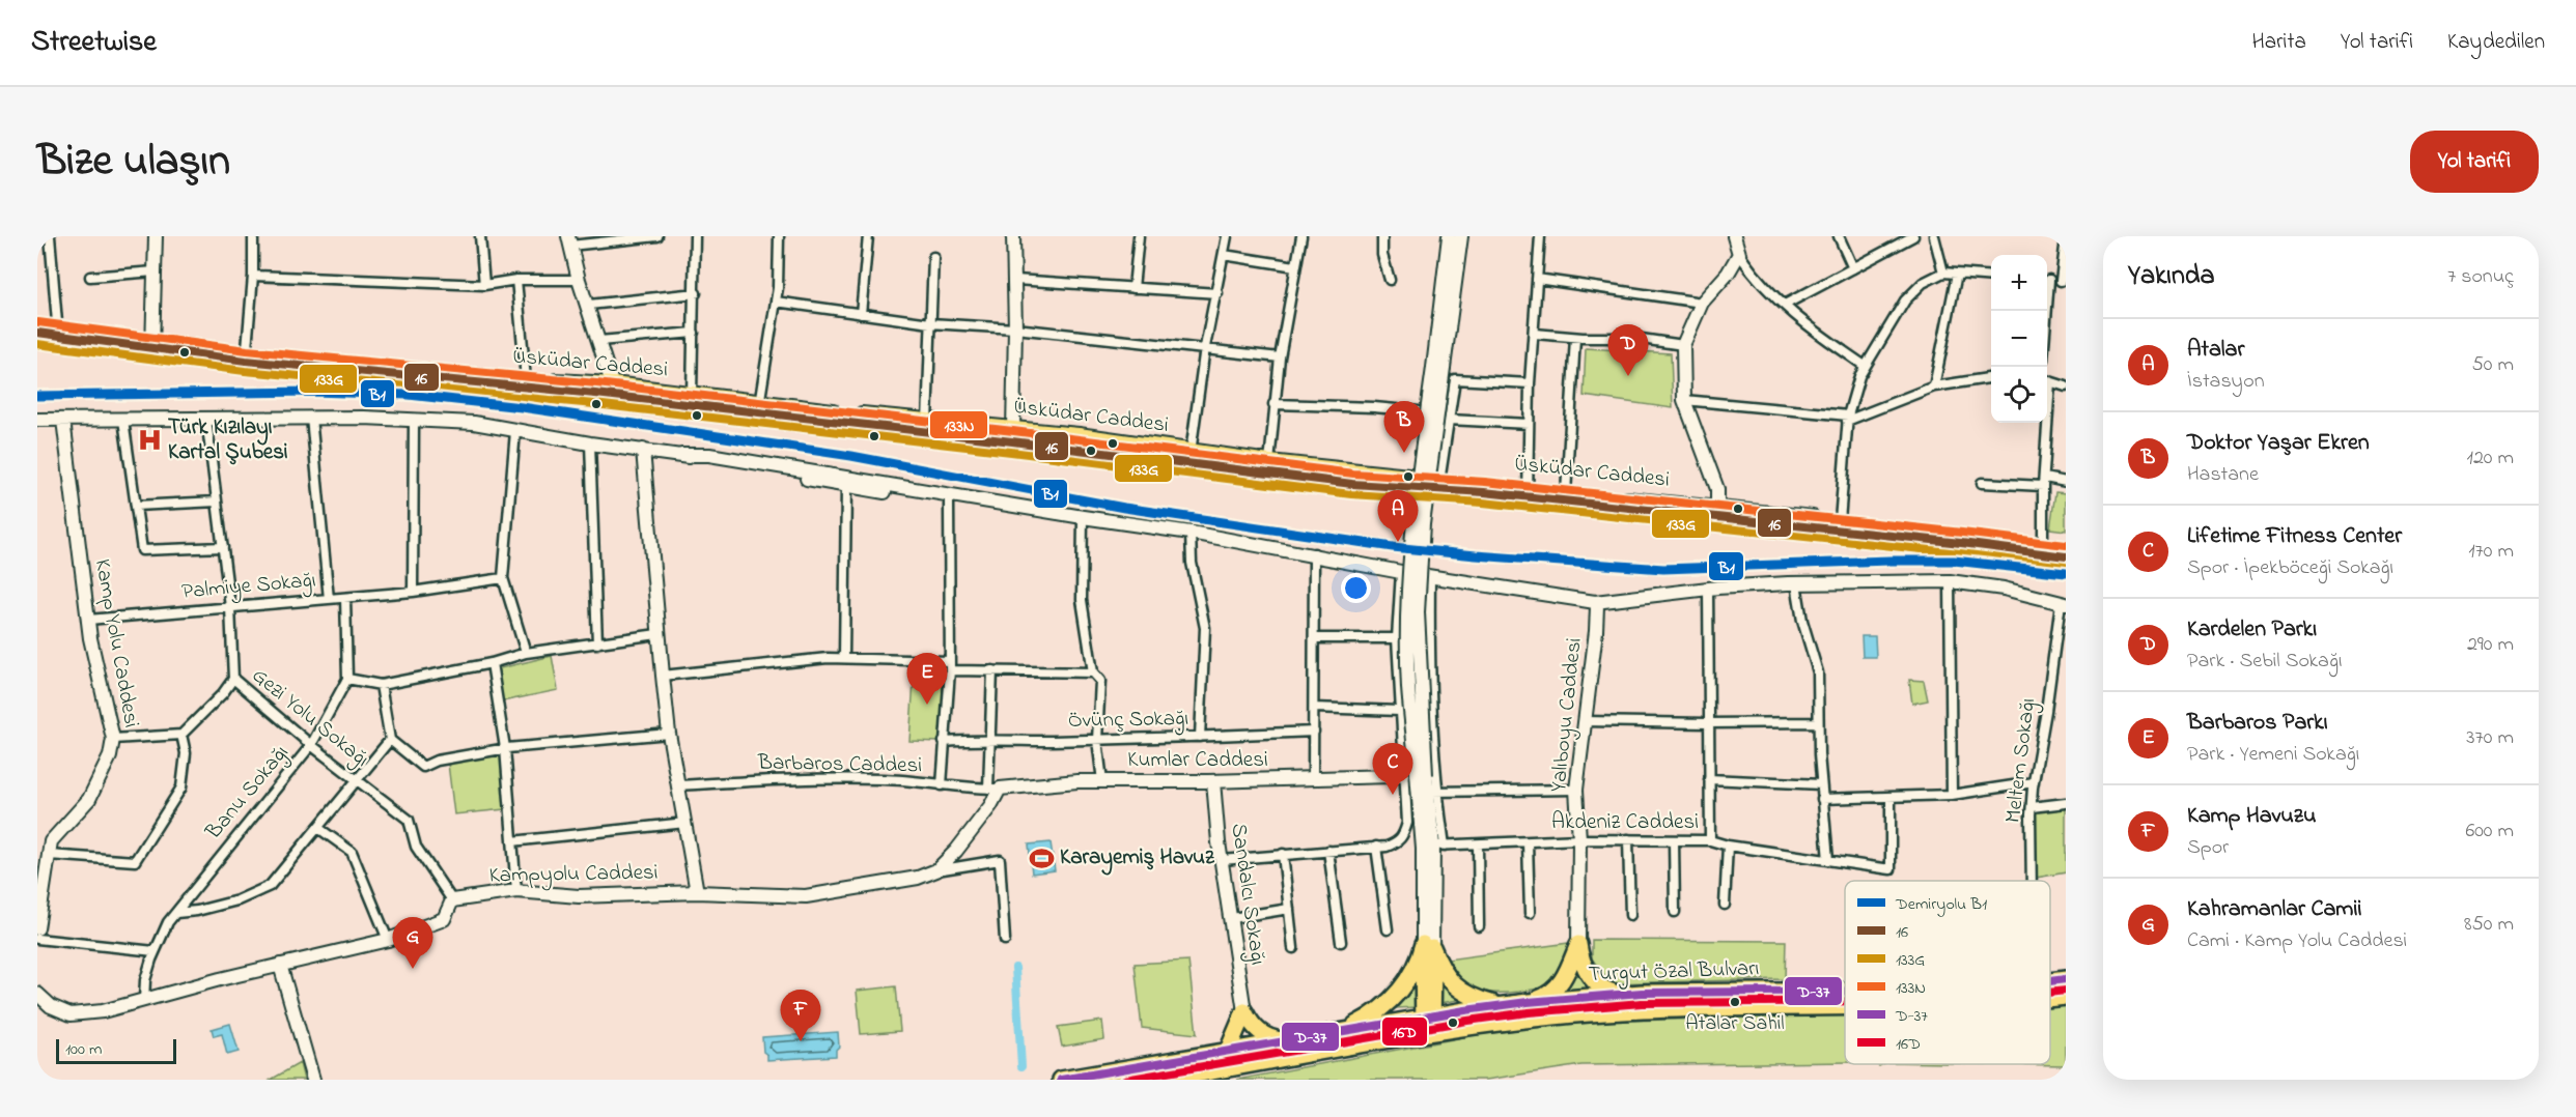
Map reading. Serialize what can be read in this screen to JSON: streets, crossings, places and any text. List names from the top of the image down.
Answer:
{
  "streets": {
    "highway": ["Turgut Özal Bulvarı"],
    "main road": ["Üsküdar Caddesi"],
    "street": [
      "Palmiye Sokağı",
      "Kamp Yolu Caddesi",
      "Yalıboyu Caddesi",
      "Gezi Yolu Sokağı",
      "Övünç Sokağı",
      "Kumlar Caddesi",
      "Meltem Sokağı",
      "Barbaros Caddesi",
      "Banu Sokağı",
      "Akdeniz Caddesi",
      "Kampyolu Caddesi",
      "Sandalcı Sokağı"
    ]
  },
  "crossings": [
    ["Palmiye Sokağı", "Kamp Yolu Caddesi"],
    ["Palmiye Sokağı", "Gezi Yolu Sokağı"],
    ["Yalıboyu Caddesi", "Akdeniz Caddesi"],
    ["Yalıboyu Caddesi", "Turgut Özal Bulvarı"],
    ["Gezi Yolu Sokağı", "Banu Sokağı"],
    ["Gezi Yolu Sokağı", "Kampyolu Caddesi"],
    ["Kumlar Caddesi", "Barbaros Caddesi"],
    ["Kumlar Caddesi", "Sandalcı Sokağı"],
    ["Akdeniz Caddesi", "Turgut Özal Bulvarı"]
  ],
  "places": {
    "hospital": ["Türk Kızılayı Kartal Şubesi"],
    "sports": ["Karayemiş Havuz"],
    "other": ["Atalar Sahil"]
  },
  "lines": [
    "transit line 133N",
    "transit line 16",
    "transit line 133G",
    "rail line B1",
    "transit line D-37",
    "transit line 16D"
  ],
  "legend": [
    "Demiryolu B1",
    "16",
    "133G",
    "133N",
    "D-37",
    "16D"
  ],
  "scale_bar": "100 m",
  "page": {
    "header": "Streetwise",
    "nav": ["Harita", "Yol tarifi", "Kaydedilen"],
    "title": "Bize ulaşın",
    "buttons": "Yol tarifi",
    "heading": ["Yakında", "7 sonuç"],
    "map_buttons": ["+", "−"],
    "list": [
      {
        "mark": "A",
        "name": "Atalar",
        "note": "İstasyon",
        "value": "50 m"
      },
      {
        "mark": "B",
        "name": "Doktor Yaşar Ekren",
        "note": "Hastane",
        "value": "120 m"
      },
      {
        "mark": "C",
        "name": "Lifetime Fitness Center",
        "note": "Spor · İpekböceği Sokağı",
        "value": "170 m"
      },
      {
        "mark": "D",
        "name": "Kardelen Parkı",
        "note": "Park · Sebil Sokağı",
        "value": "290 m"
      },
      {
        "mark": "E",
        "name": "Barbaros Parkı",
        "note": "Park · Yemeni Sokağı",
        "value": "370 m"
      },
      {
        "mark": "F",
        "name": "Kamp Havuzu",
        "note": "Spor",
        "value": "600 m"
      },
      {
        "mark": "G",
        "name": "Kahramanlar Camii",
        "note": "Cami · Kamp Yolu Caddesi",
        "value": "850 m"
      }
    ],
    "pins": [
      "D",
      "B",
      "A",
      "E",
      "C",
      "G",
      "F"
    ],
    "scale": "100 m"
  }
}
